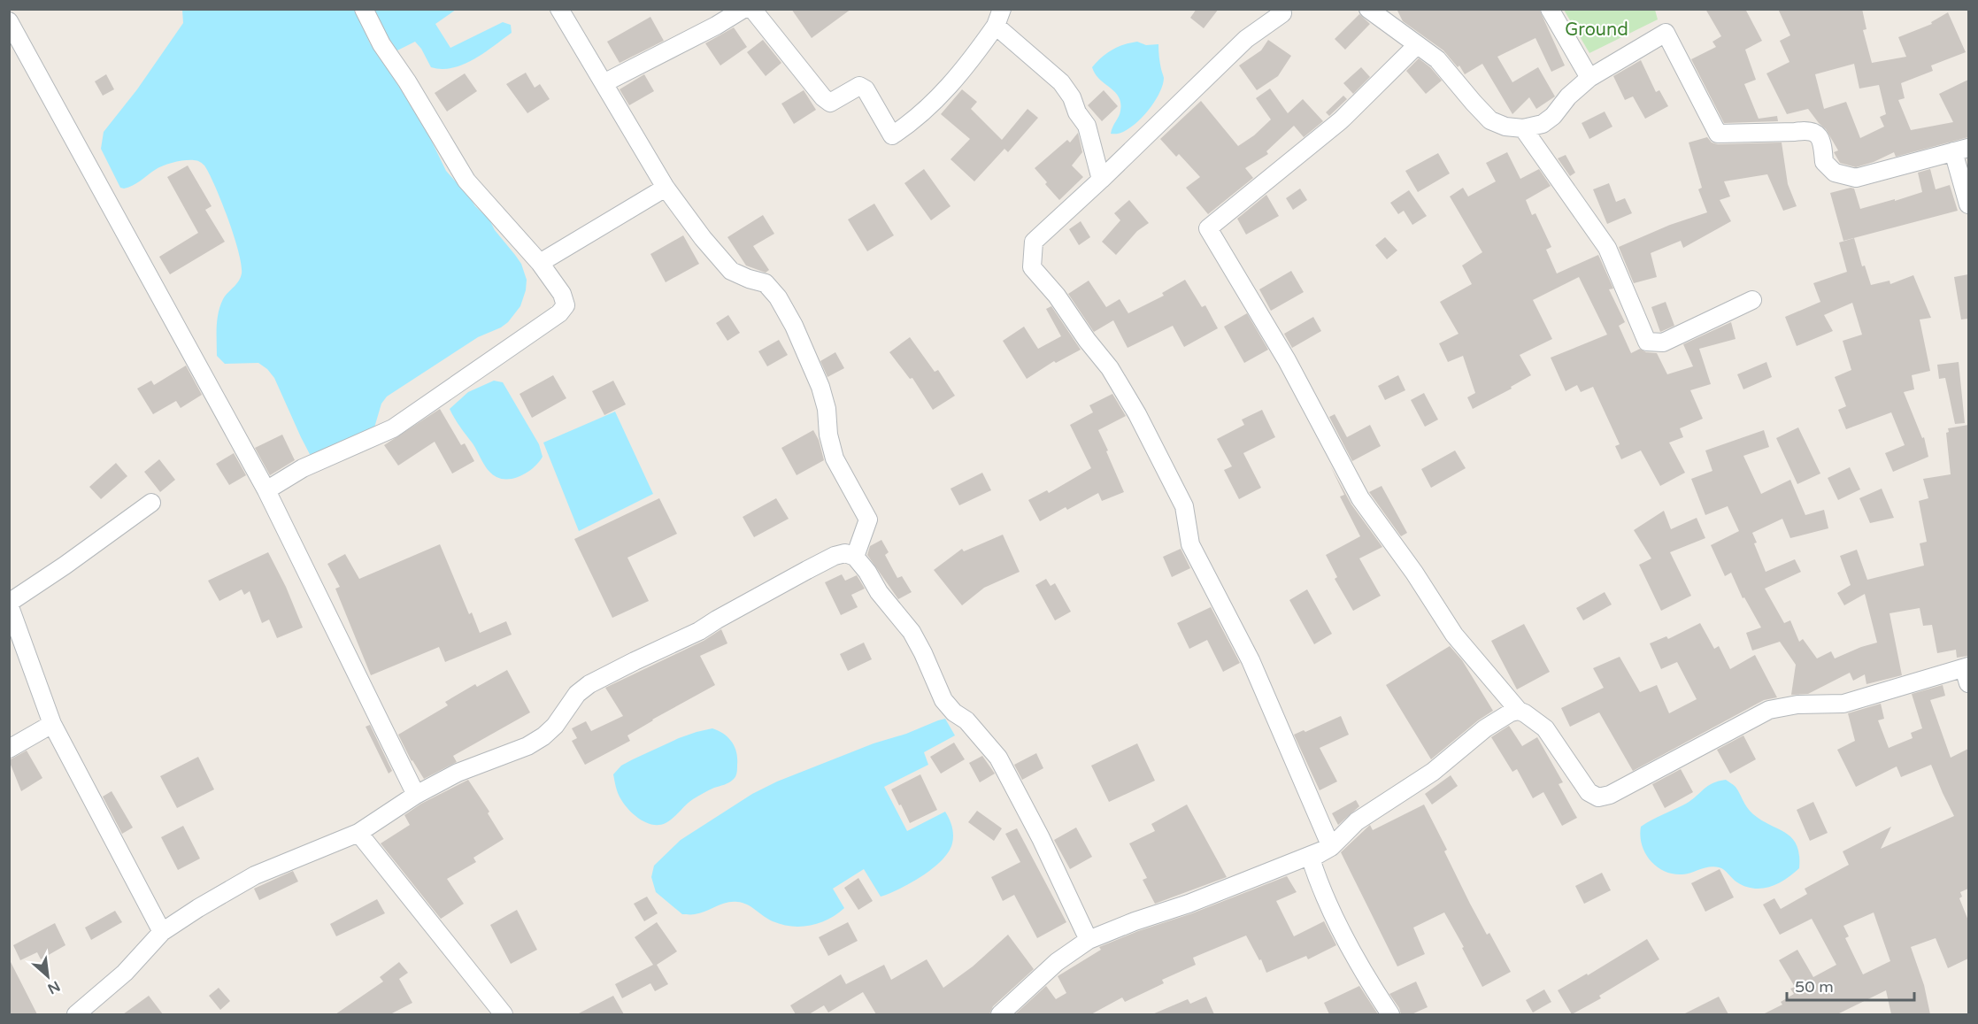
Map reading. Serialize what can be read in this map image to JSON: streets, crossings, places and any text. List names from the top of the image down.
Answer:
{
  "parks": ["Ground"],
  "scale_bar": "50 m",
  "north": "bottom right"
}
